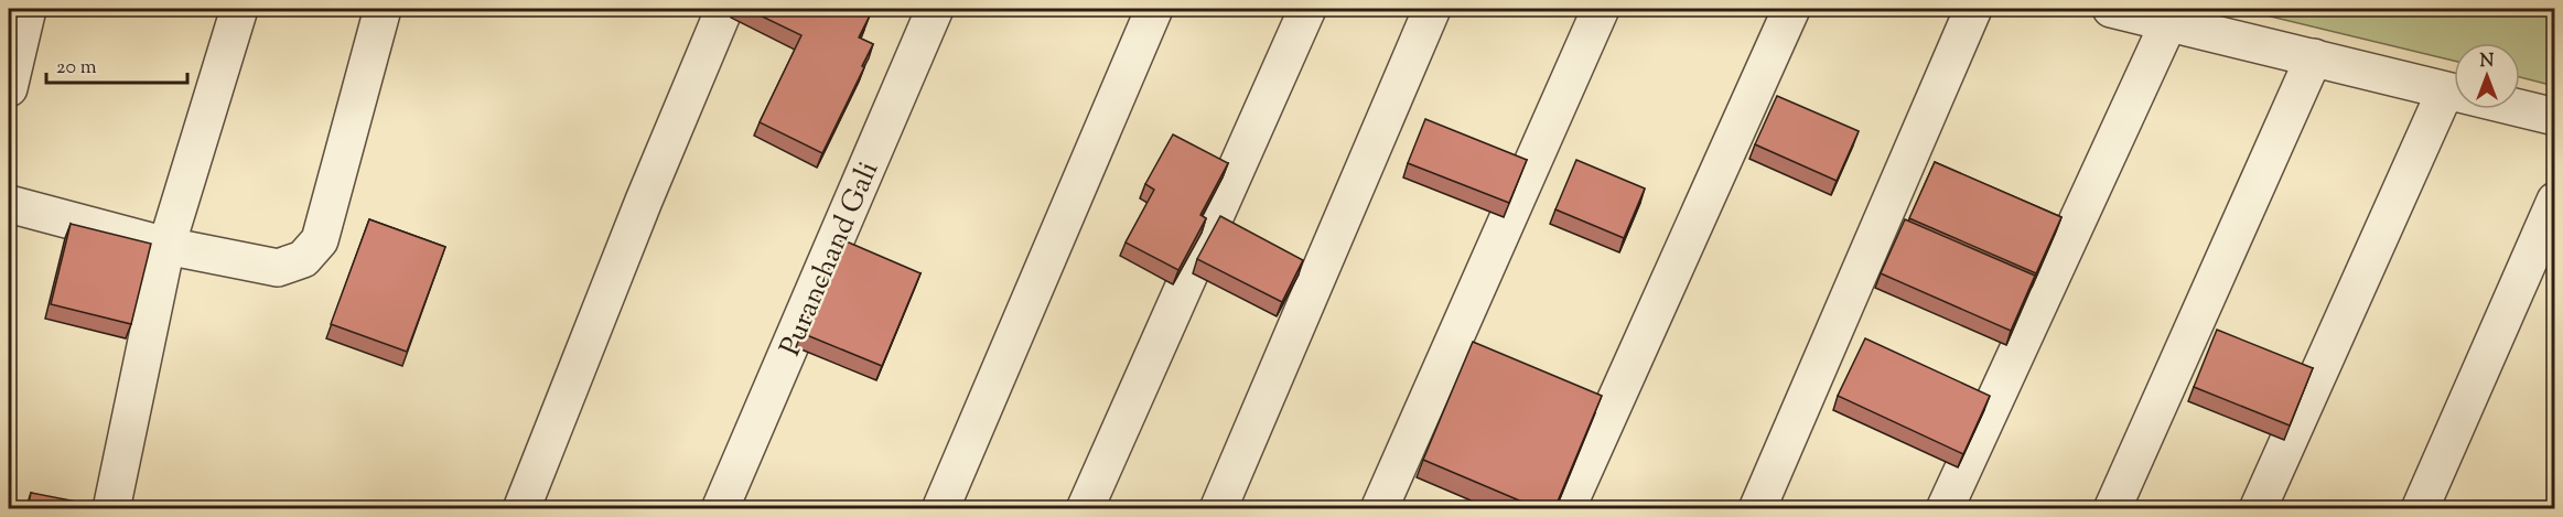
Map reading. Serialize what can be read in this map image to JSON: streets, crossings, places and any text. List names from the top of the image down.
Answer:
{
  "streets": {
    "street": ["Puranchand Gali"]
  },
  "scale_bar": "20 m",
  "north": "top"
}
